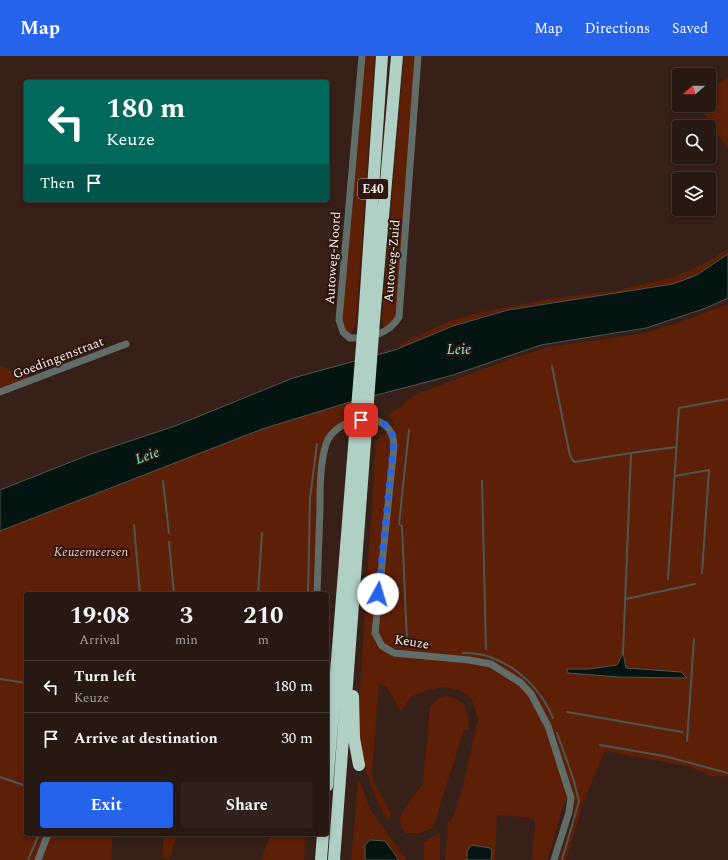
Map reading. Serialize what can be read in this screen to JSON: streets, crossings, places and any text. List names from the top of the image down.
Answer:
{
  "streets": {
    "highway": ["E40"],
    "street": [
      "Autoweg-Noord",
      "Autoweg-Zuid",
      "Goedingenstraat",
      "Keuze"
    ]
  },
  "crossings": [
    ["Autoweg-Noord", "Autoweg-Zuid"]
  ],
  "water": ["Leie"],
  "parks": ["Keuzemeersen"],
  "north": "left",
  "page": {
    "header": "Map",
    "nav": ["Map", "Directions", "Saved"],
    "turn": ["180 m", "Keuze"],
    "then": "Then",
    "eta": [
      "19:08",
      "Arrival",
      "3",
      "min",
      "210",
      "m"
    ],
    "list": [
      {
        "name": "Turn left",
        "note": "Keuze",
        "value": "180 m"
      },
      {
        "name": "Arrive at destination",
        "value": "30 m"
      }
    ],
    "buttons": ["Exit", "Share"]
  }
}
